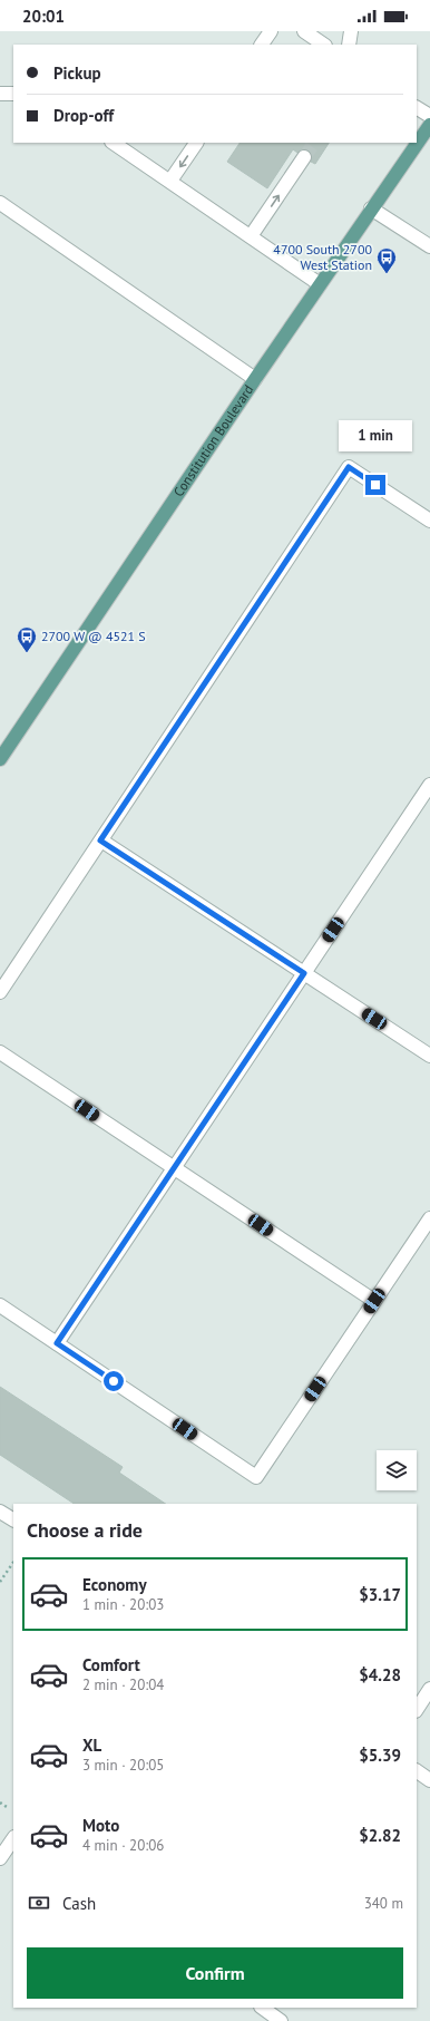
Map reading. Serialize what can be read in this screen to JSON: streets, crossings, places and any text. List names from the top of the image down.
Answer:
{
  "streets": {
    "main road": ["Constitution Boulevard"]
  },
  "places": {
    "bus stop": ["4700 South 2700 West Station", "2700 W @ 4521 S"]
  },
  "page": {
    "status": "20:01",
    "banner": ["Pickup", "Drop-off"],
    "bubble": "1 min",
    "heading": "Choose a ride",
    "list": [
      {
        "name": "Economy",
        "note": "1 min · 20:03",
        "value": "$3.17"
      },
      {
        "name": "Comfort",
        "note": "2 min · 20:04",
        "value": "$4.28"
      },
      {
        "name": "XL",
        "note": "3 min · 20:05",
        "value": "$5.39"
      },
      {
        "name": "Moto",
        "note": "4 min · 20:06",
        "value": "$2.82"
      }
    ],
    "pay": ["Cash", "340 m"],
    "buttons": "Confirm"
  }
}
